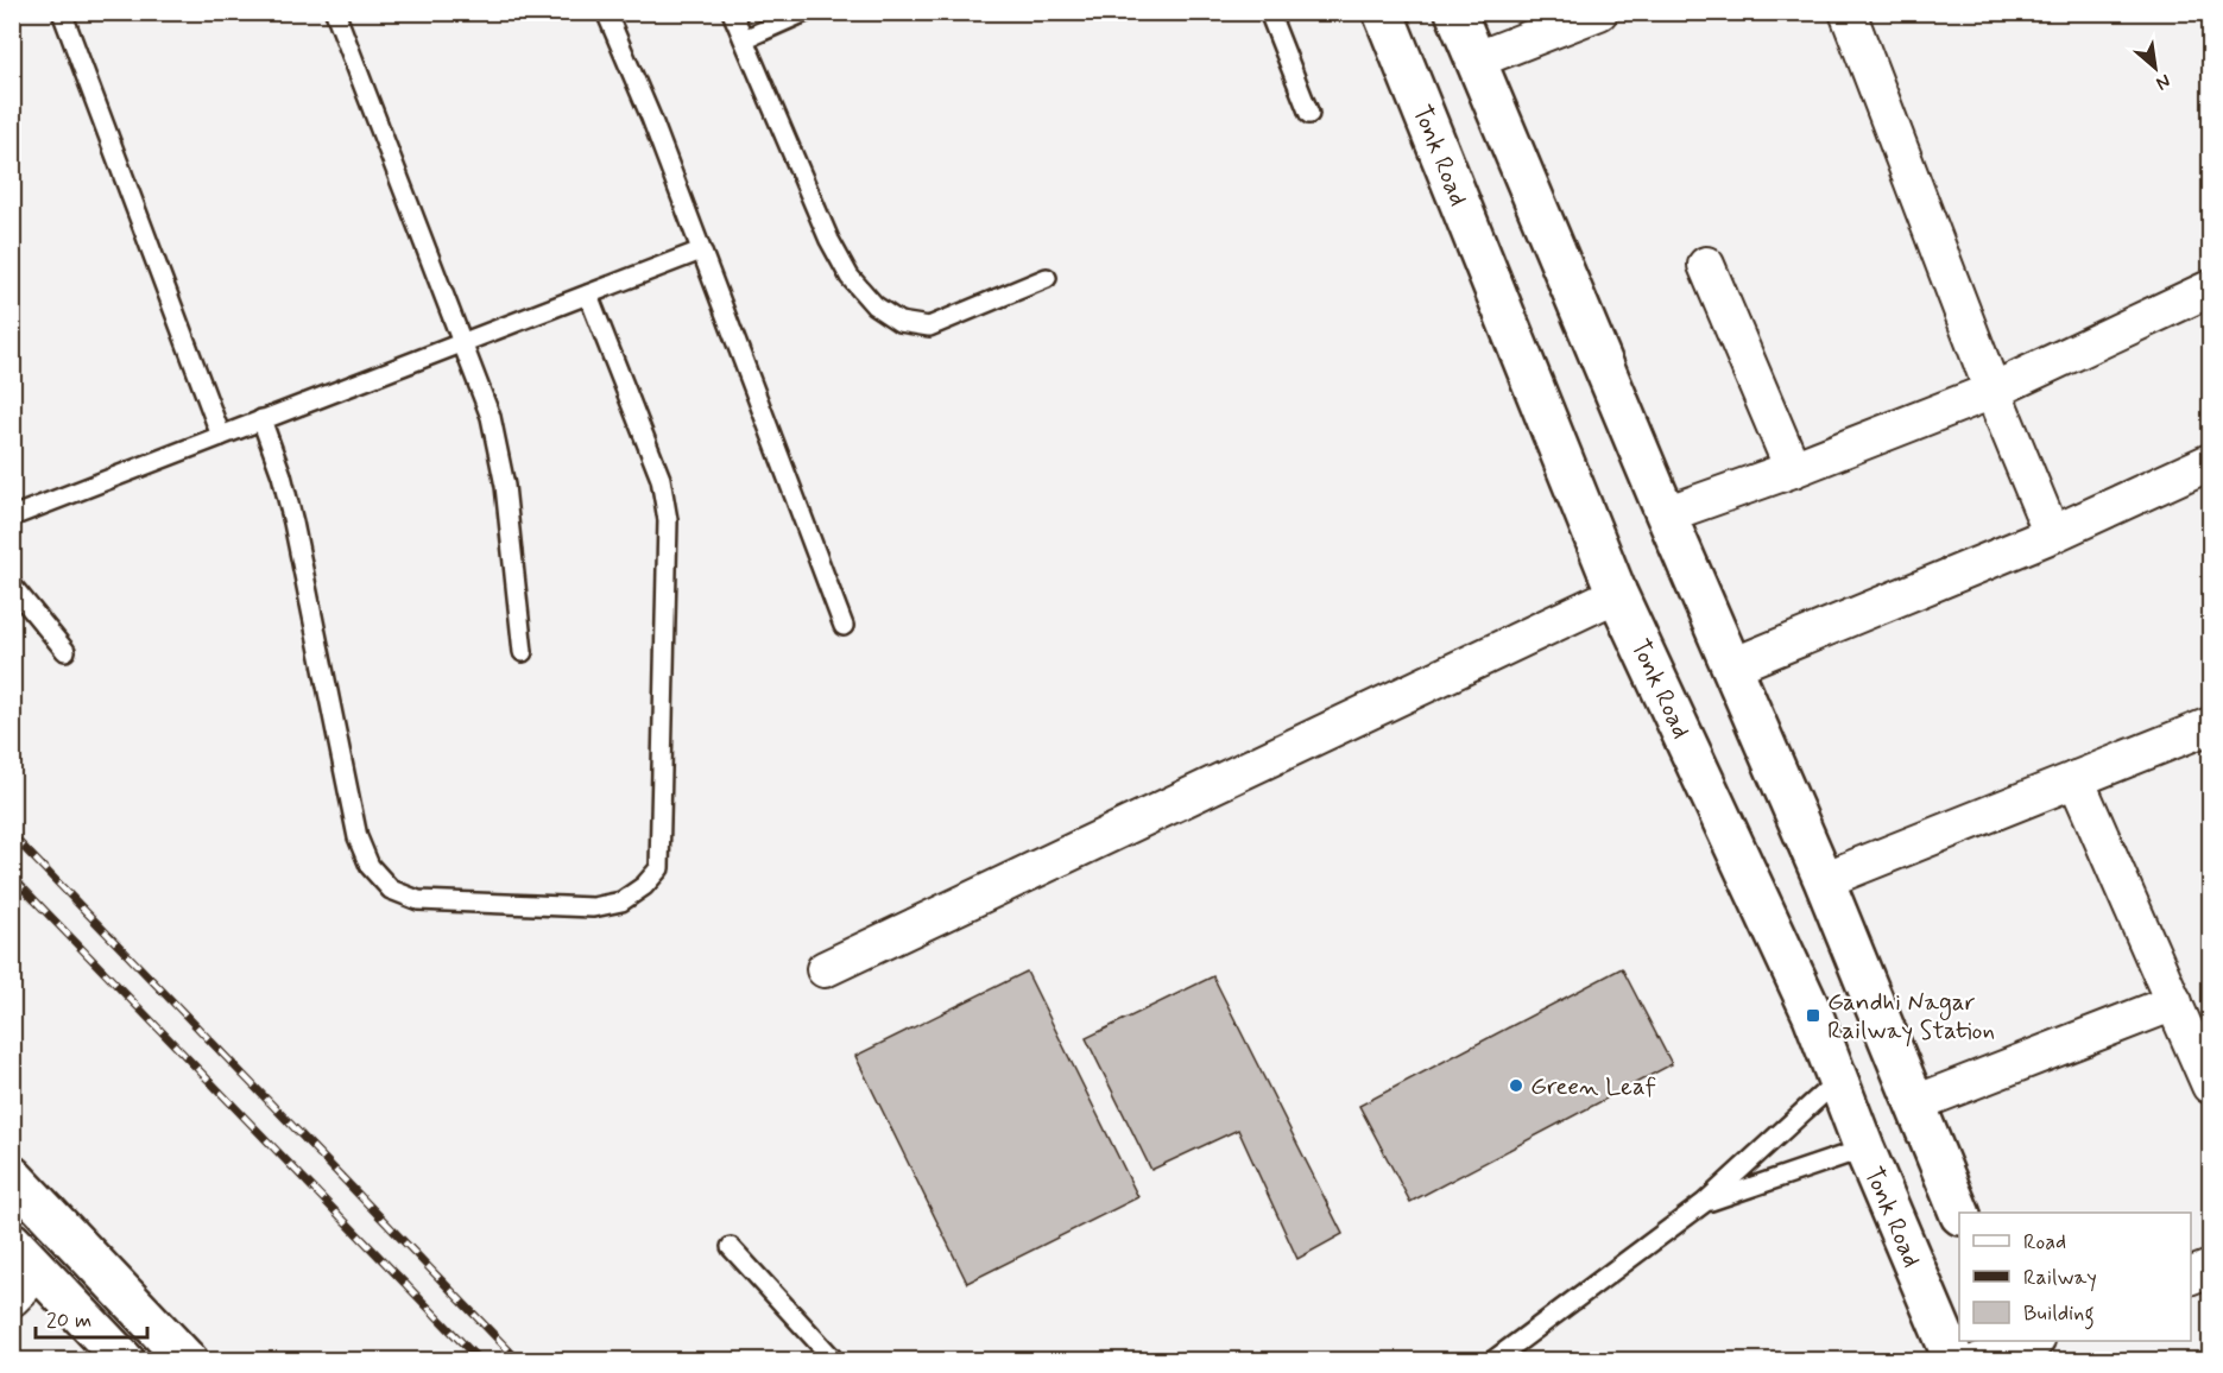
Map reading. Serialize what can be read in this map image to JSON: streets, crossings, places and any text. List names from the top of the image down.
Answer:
{
  "streets": {
    "main road": ["Tonk Road"]
  },
  "places": {
    "transit": ["Gandhi Nagar Railway Station"],
    "other": ["Green Leaf"]
  },
  "legend": ["Road", "Railway", "Building"],
  "scale_bar": "20 m",
  "north": "bottom right"
}
